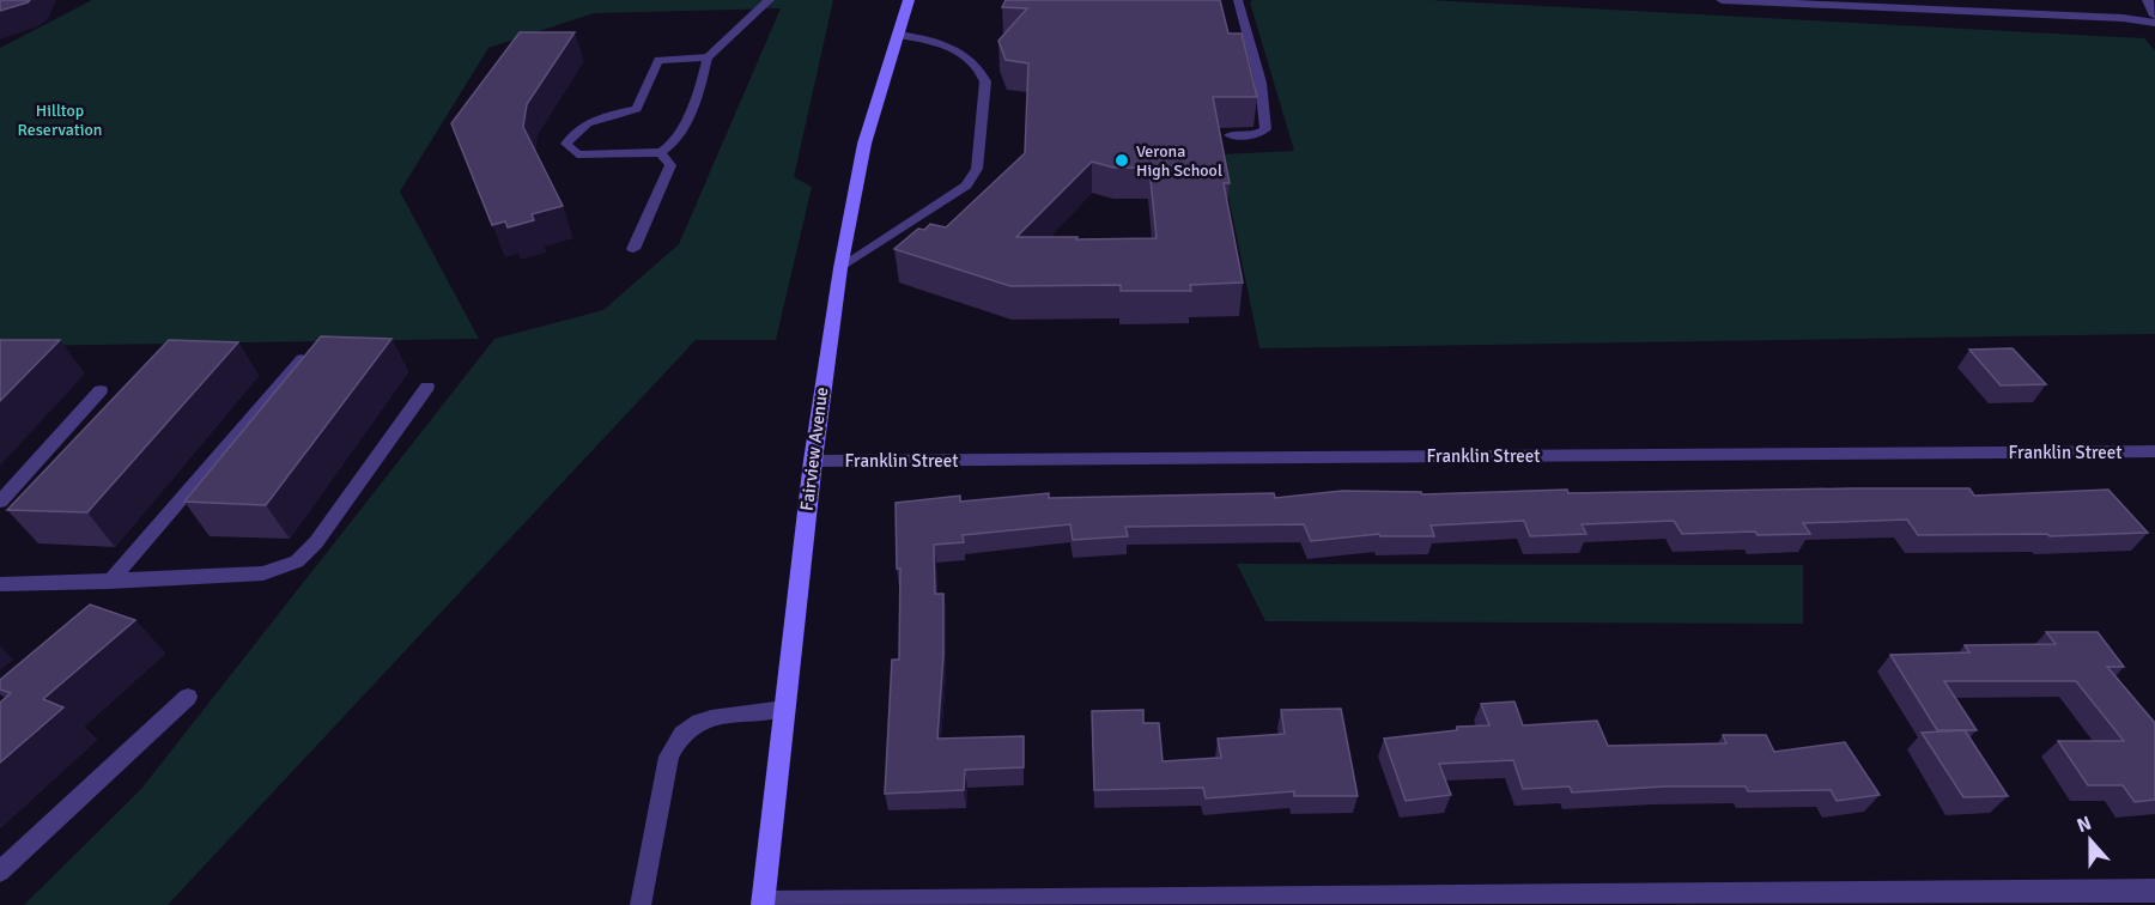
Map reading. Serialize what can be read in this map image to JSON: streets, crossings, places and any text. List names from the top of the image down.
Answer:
{
  "streets": {
    "main road": ["Fairview Avenue"],
    "street": ["Franklin Street"]
  },
  "crossings": [
    ["Fairview Avenue", "Franklin Street"]
  ],
  "parks": ["Hilltop Reservation"],
  "places": ["Verona High School"],
  "north": "top"
}
